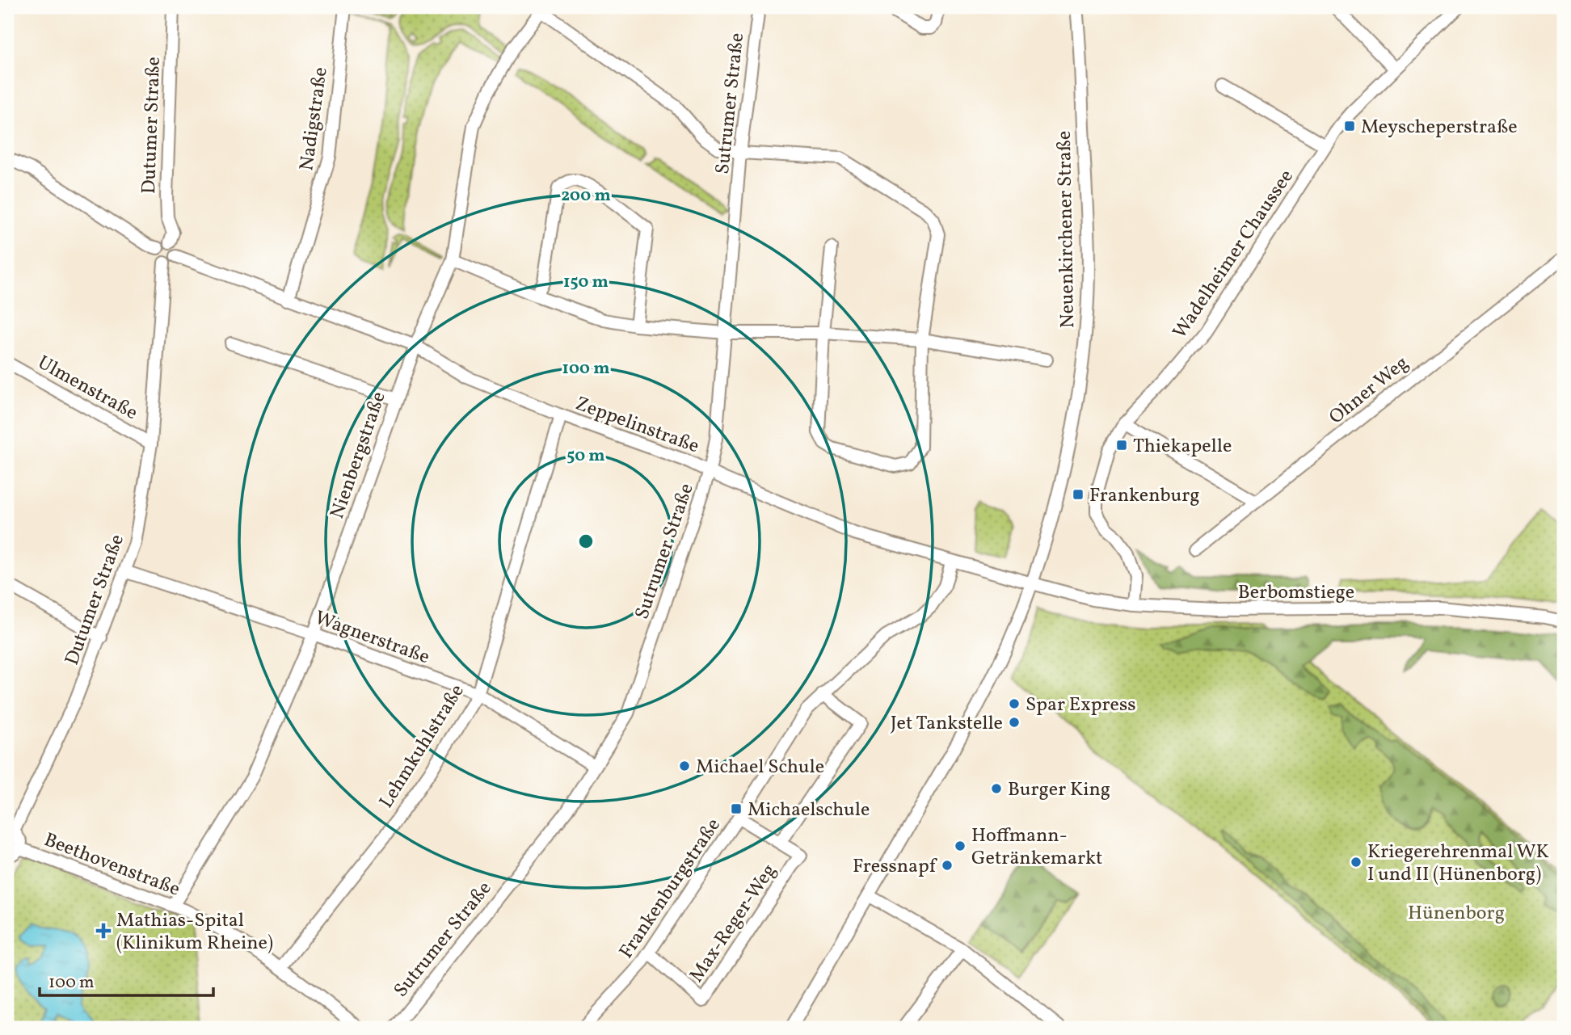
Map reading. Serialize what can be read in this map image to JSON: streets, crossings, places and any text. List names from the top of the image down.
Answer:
{
  "streets": {
    "street": [
      "Sutrumer Straße",
      "Nadigstraße",
      "Dutumer Straße",
      "Neuenkirchener Straße",
      "Wadelheimer Chaussee",
      "Ulmenstraße",
      "Ohner Weg",
      "Zeppelinstraße",
      "Nienbergstraße",
      "Berbomstiege",
      "Wagnerstraße",
      "Lehmkuhlstraße",
      "Beethovenstraße",
      "Frankenburgstraße",
      "Max-Reger-Weg"
    ]
  },
  "crossings": [
    ["Sutrumer Straße", "Zeppelinstraße"],
    ["Sutrumer Straße", "Wagnerstraße"],
    ["Nadigstraße", "Zeppelinstraße"],
    ["Dutumer Straße", "Ulmenstraße"],
    ["Dutumer Straße", "Zeppelinstraße"],
    ["Dutumer Straße", "Wagnerstraße"],
    ["Neuenkirchener Straße", "Zeppelinstraße"],
    ["Neuenkirchener Straße", "Berbomstiege"],
    ["Wadelheimer Chaussee", "Berbomstiege"],
    ["Zeppelinstraße", "Nienbergstraße"],
    ["Zeppelinstraße", "Berbomstiege"],
    ["Zeppelinstraße", "Lehmkuhlstraße"],
    ["Zeppelinstraße", "Frankenburgstraße"],
    ["Nienbergstraße", "Wagnerstraße"],
    ["Nienbergstraße", "Beethovenstraße"],
    ["Wagnerstraße", "Lehmkuhlstraße"],
    ["Lehmkuhlstraße", "Beethovenstraße"],
    ["Frankenburgstraße", "Max-Reger-Weg"]
  ],
  "parks": ["Hünenborg"],
  "places": {
    "transit": [
      "Meyscheperstraße",
      "Thiekapelle",
      "Frankenburg",
      "Michaelschule"
    ],
    "other": [
      "Spar Express",
      "Jet Tankstelle",
      "Michael Schule",
      "Burger King",
      "Hoffmann- Getränkemarkt",
      "Kriegerehrenmal WK I und II (Hünenborg)",
      "Fressnapf"
    ],
    "health": ["Mathias-Spital (Klinikum Rheine)"]
  },
  "scale_bar": "100 m",
  "rings": [
    "200 m",
    "150 m",
    "100 m",
    "50 m"
  ]
}
